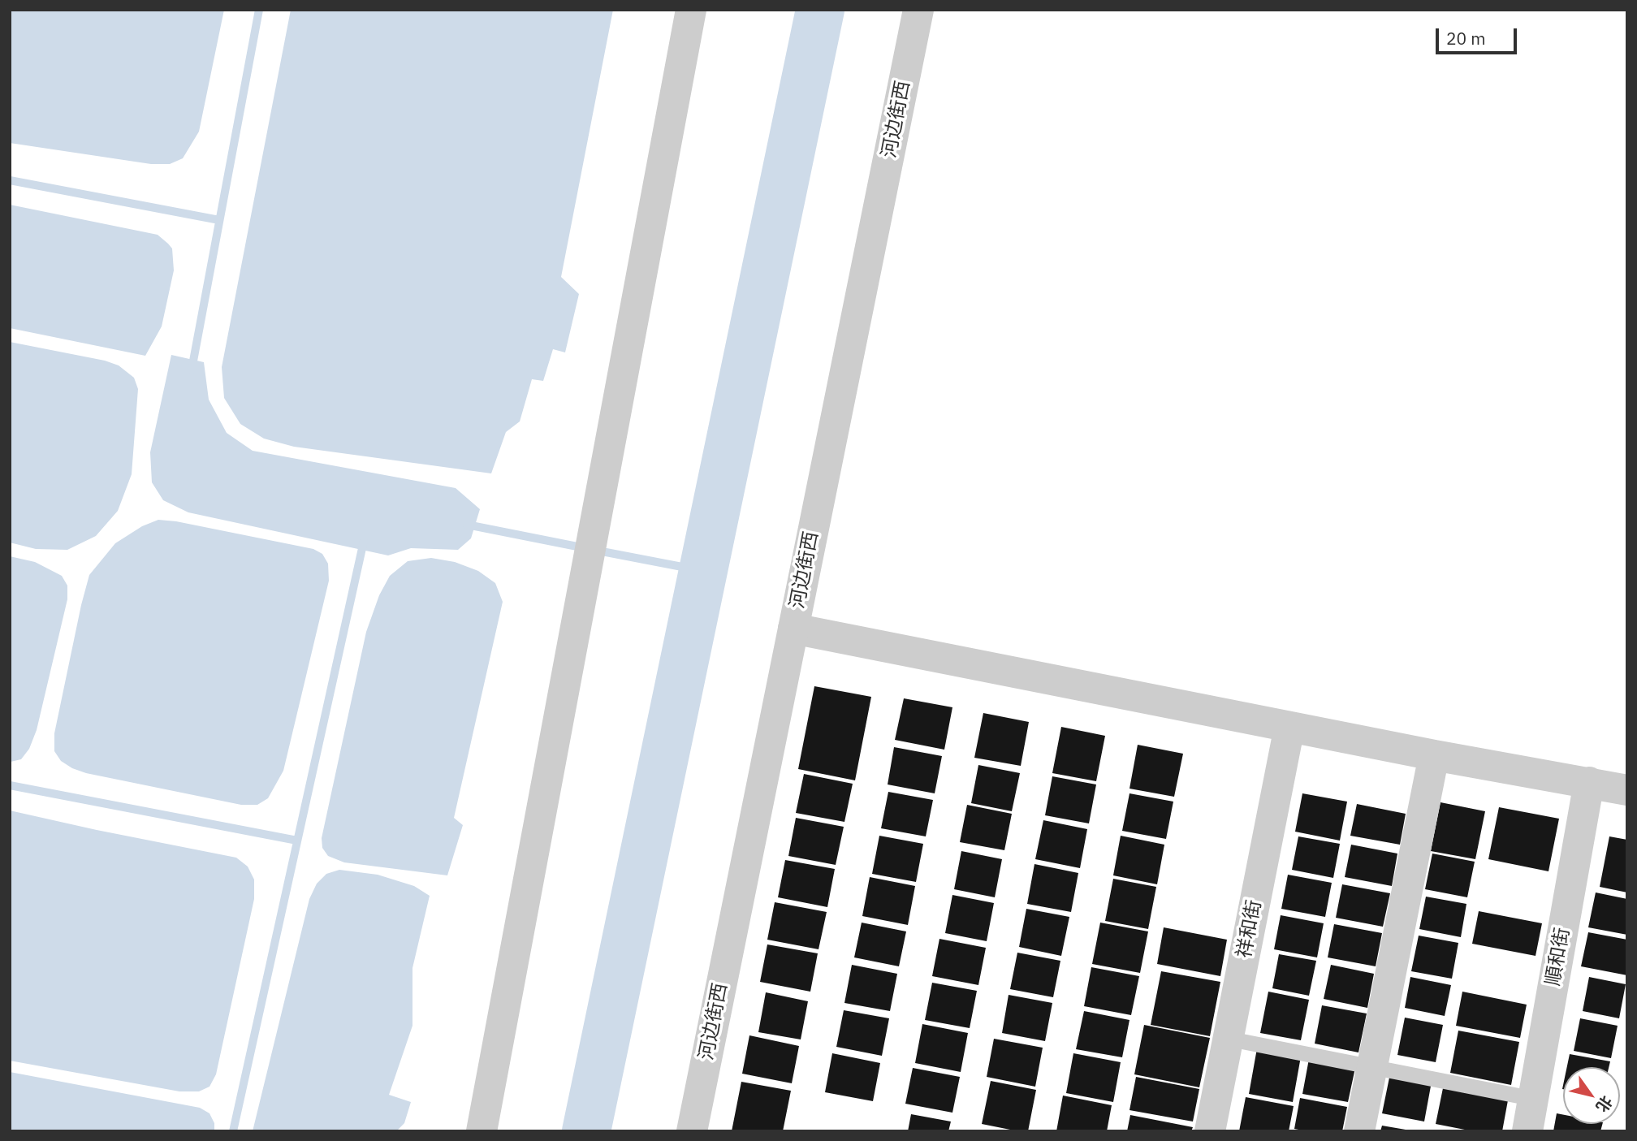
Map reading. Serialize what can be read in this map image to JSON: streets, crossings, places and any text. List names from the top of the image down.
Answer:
{
  "streets": {
    "street": ["河边街西", "祥和街", "順和街"]
  },
  "scale_bar": "20 m",
  "north": "bottom right"
}
